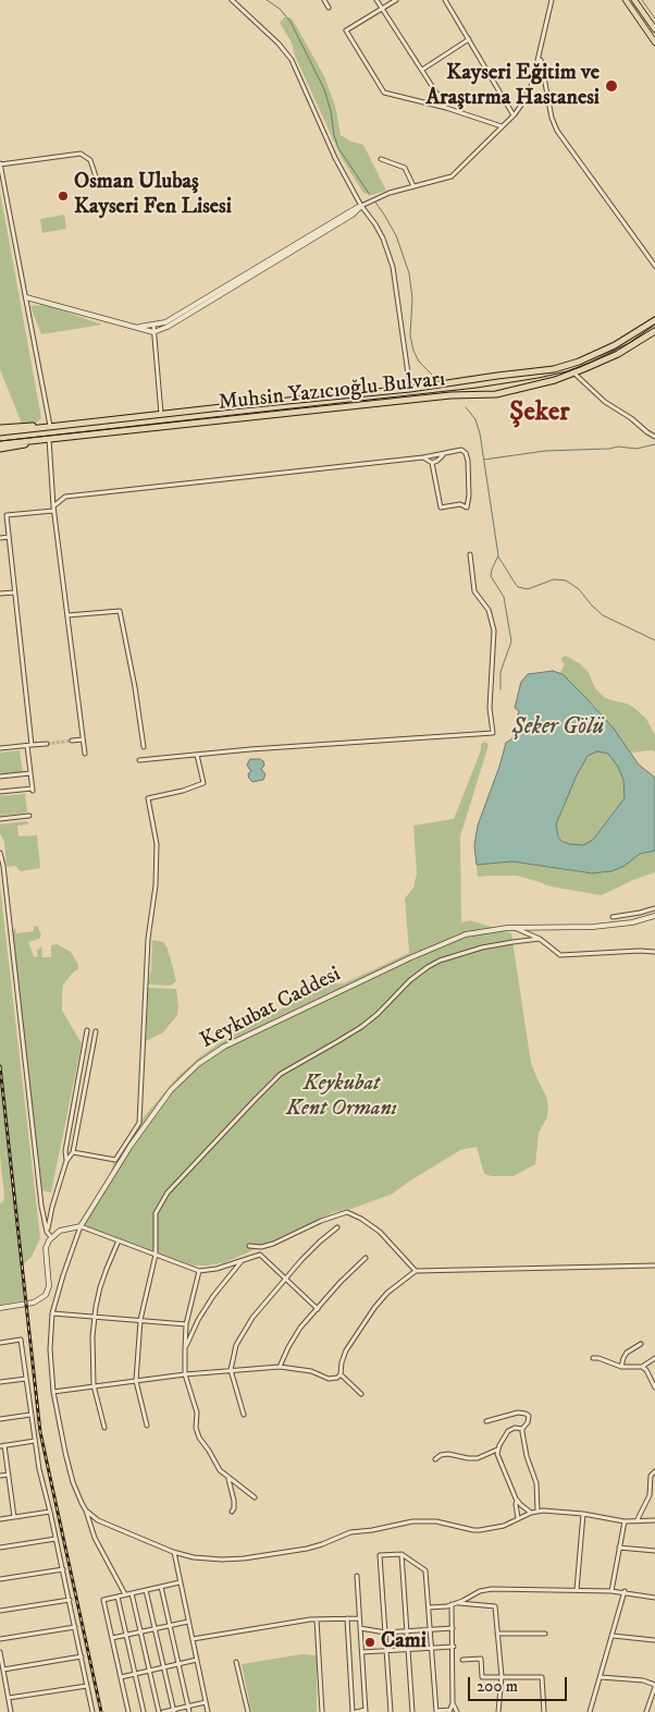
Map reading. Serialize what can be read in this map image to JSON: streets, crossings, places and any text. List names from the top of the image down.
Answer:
{
  "streets": {
    "highway": ["Muhsin Yazıcıoğlu Bulvarı"],
    "street": ["Keykubat Caddesi"]
  },
  "districts": ["Şeker"],
  "water": ["Şeker Gölü"],
  "parks": ["Keykubat Kent Ormanı"],
  "places": ["Kayseri Eğitim ve Araştırma Hastanesi", "Osman Ulubaş Kayseri Fen Lisesi", "Cami"],
  "scale_bar": "200 m"
}
